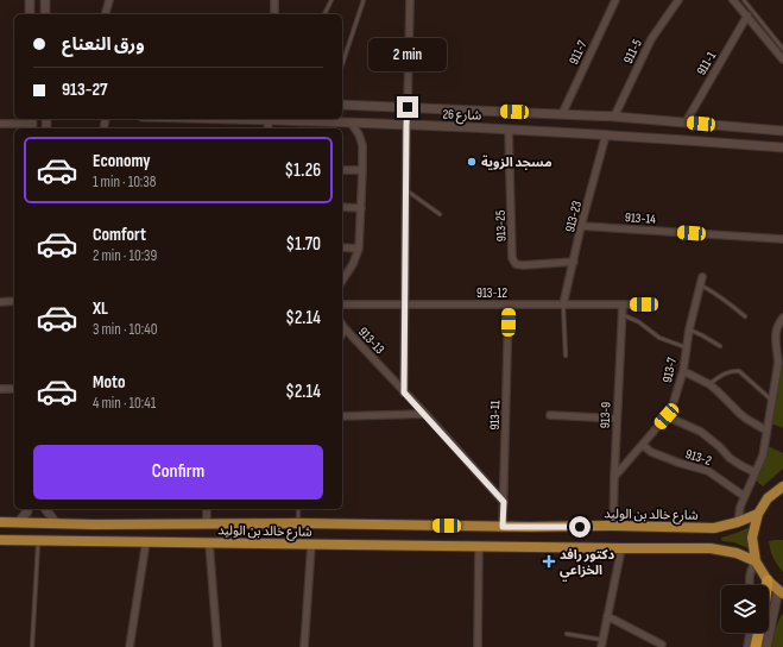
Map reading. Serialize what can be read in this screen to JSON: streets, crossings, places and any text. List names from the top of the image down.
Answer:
{
  "streets": {
    "main road": ["شارع خالد بن الوليد"],
    "street": [
      "911-5",
      "911-7",
      "911-1",
      "شارع 26",
      "913-23",
      "913-14",
      "913-25",
      "913-12",
      "913-13",
      "913-7",
      "913-11",
      "913-9",
      "913-2"
    ]
  },
  "crossings": [
    ["911-5", "شارع 26"],
    ["911-7", "شارع 26"],
    ["911-1", "شارع 26"],
    ["شارع 26", "913-23"],
    ["شارع 26", "913-25"],
    ["913-23", "913-14"],
    ["913-23", "913-25"],
    ["913-23", "913-12"],
    ["913-12", "913-11"],
    ["913-12", "913-9"],
    ["913-13", "913-11"],
    ["913-7", "913-9"],
    ["913-7", "913-2"],
    ["913-11", "شارع خالد بن الوليد"],
    ["913-9", "شارع خالد بن الوليد"]
  ],
  "places": {
    "other": ["مسجد الزوية"],
    "health": ["دكتور رافد الخزاعي"]
  },
  "page": {
    "banner": ["ورق النعناع", "913-27"],
    "bubble": "2 min",
    "list": [
      {
        "name": "Economy",
        "note": "1 min · 10:38",
        "value": "$1.26"
      },
      {
        "name": "Comfort",
        "note": "2 min · 10:39",
        "value": "$1.70"
      },
      {
        "name": "XL",
        "note": "3 min · 10:40",
        "value": "$2.14"
      },
      {
        "name": "Moto",
        "note": "4 min · 10:41",
        "value": "$2.14"
      }
    ],
    "buttons": "Confirm"
  }
}
